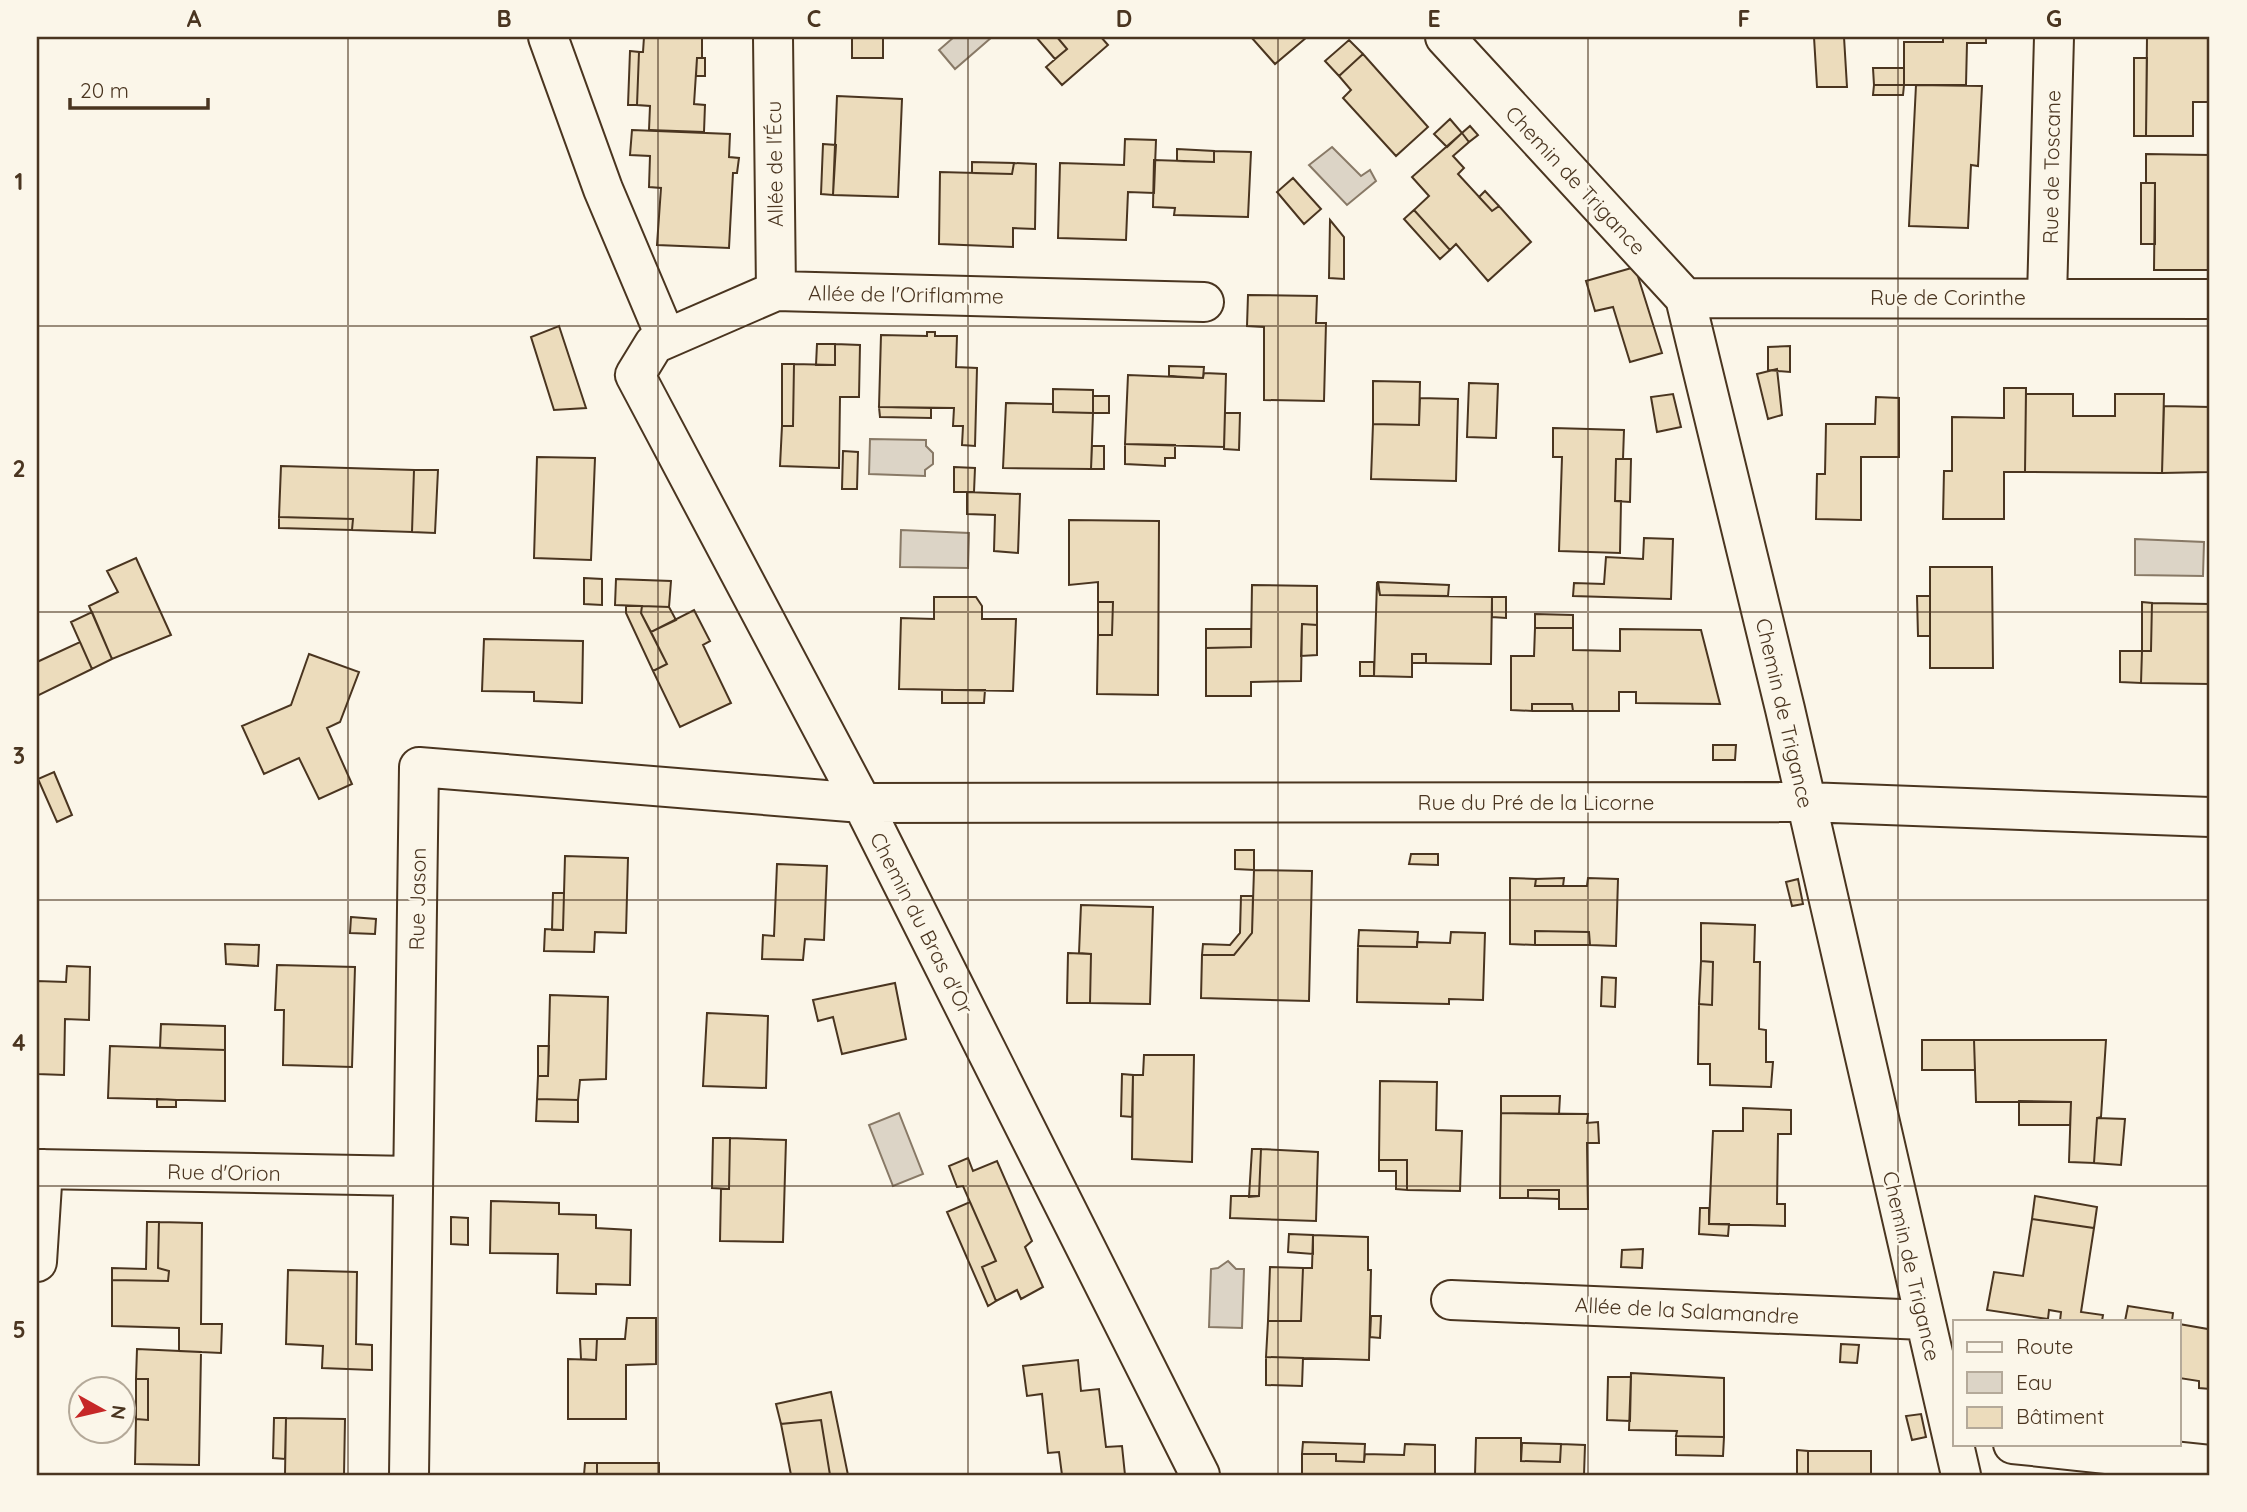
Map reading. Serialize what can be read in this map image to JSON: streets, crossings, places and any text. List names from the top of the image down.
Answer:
{
  "streets": {
    "street": [
      "Allée de l'Écu",
      "Rue de Toscane",
      "Chemin de Trigance",
      "Allée de l'Oriflamme",
      "Rue de Corinthe",
      "Rue du Pré de la Licorne",
      "Rue Jason",
      "Chemin du Bras d'Or",
      "Rue d'Orion",
      "Allée de la Salamandre"
    ]
  },
  "crossings": [
    ["Allée de l'Écu", "Allée de l'Oriflamme"],
    ["Rue de Toscane", "Rue de Corinthe"],
    ["Chemin de Trigance", "Rue de Corinthe"],
    ["Chemin de Trigance", "Rue du Pré de la Licorne"],
    ["Chemin de Trigance", "Allée de la Salamandre"],
    ["Allée de l'Oriflamme", "Chemin du Bras d'Or"],
    ["Rue du Pré de la Licorne", "Rue Jason"],
    ["Rue du Pré de la Licorne", "Chemin du Bras d'Or"],
    ["Rue Jason", "Chemin du Bras d'Or"],
    ["Rue Jason", "Rue d'Orion"]
  ],
  "legend": ["Route", "Eau", "Bâtiment"],
  "scale_bar": "20 m",
  "north": "right",
  "grid": {
    "columns": [
      "A",
      "B",
      "C",
      "D",
      "E",
      "F",
      "G"
    ],
    "rows": [
      "1",
      "2",
      "3",
      "4",
      "5"
    ]
  }
}
